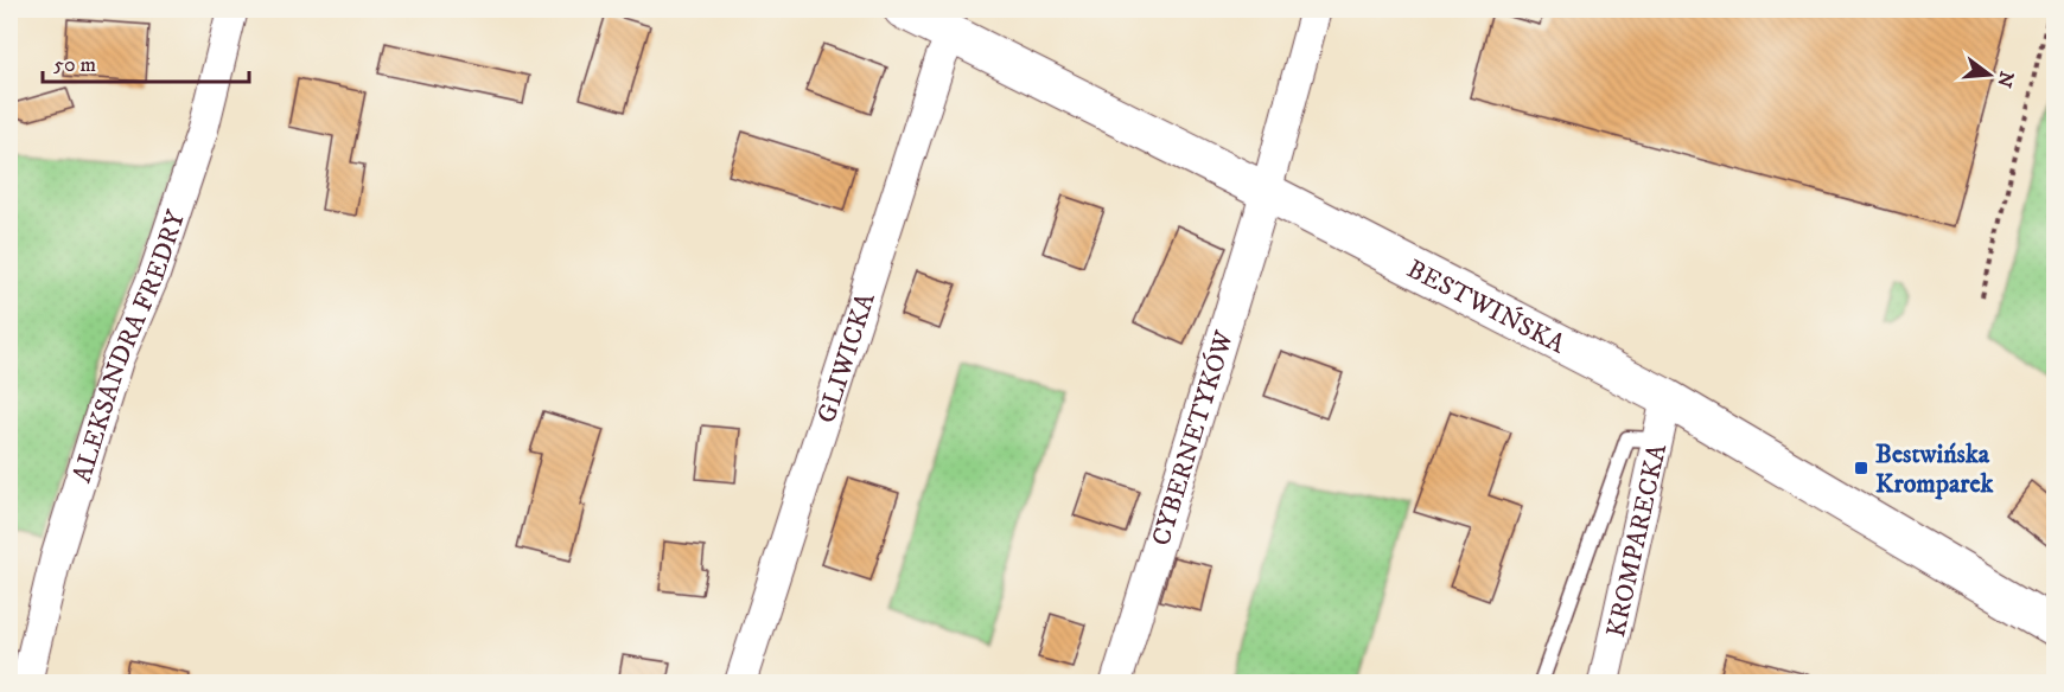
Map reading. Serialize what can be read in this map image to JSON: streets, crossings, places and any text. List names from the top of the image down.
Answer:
{
  "streets": {
    "street": [
      "BESTWIŃSKA",
      "ALEKSANDRA FREDRY",
      "GLIWICKA",
      "CYBERNETYKÓW",
      "KROMPARECKA"
    ]
  },
  "crossings": [
    ["BESTWIŃSKA", "GLIWICKA"],
    ["BESTWIŃSKA", "CYBERNETYKÓW"],
    ["BESTWIŃSKA", "KROMPARECKA"]
  ],
  "places": {
    "transit": ["Bestwińska Kromparek"]
  },
  "scale_bar": "50 m",
  "north": "right"
}
